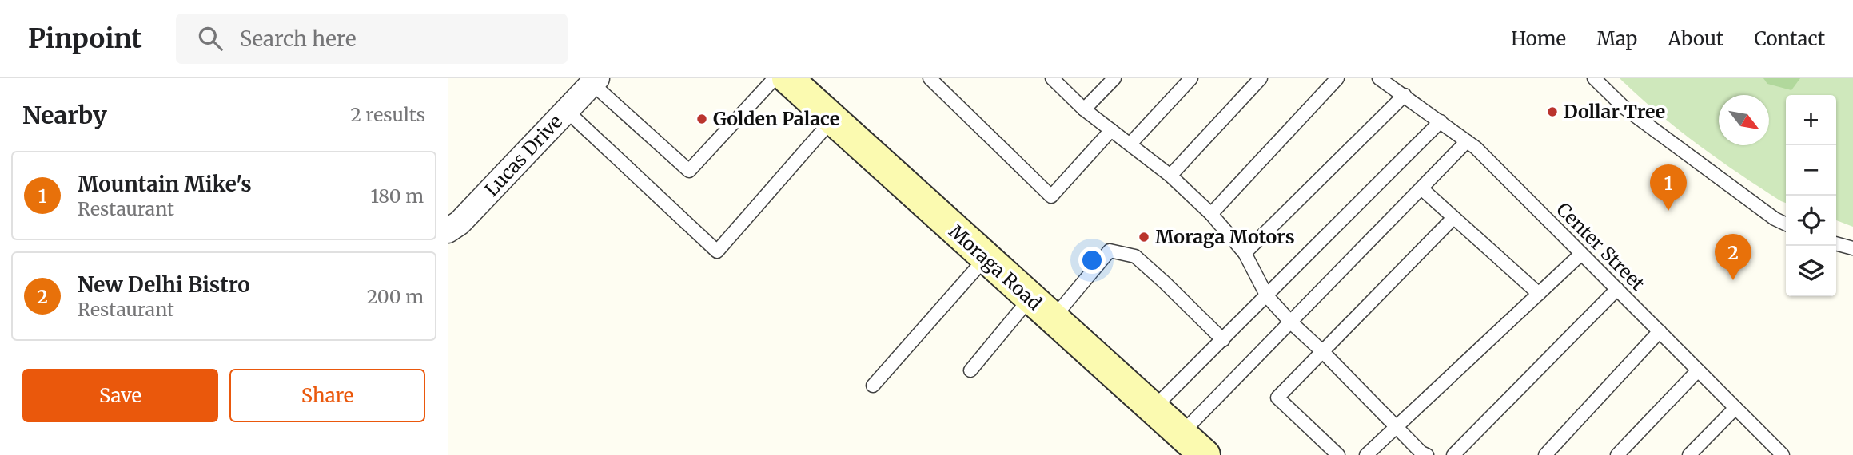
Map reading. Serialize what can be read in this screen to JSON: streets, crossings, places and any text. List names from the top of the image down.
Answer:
{
  "streets": {
    "main road": ["Moraga Road"],
    "street": ["Lucas Drive"],
    "lane": ["Center Street"]
  },
  "places": ["Dollar Tree", "Golden Palace", "Moraga Motors"],
  "north": "bottom right",
  "page": {
    "header": "Pinpoint",
    "search": "Search here",
    "nav": [
      "Home",
      "Map",
      "About",
      "Contact"
    ],
    "heading": ["Nearby", "2 results"],
    "map_buttons": ["+", "−"],
    "list": [
      {
        "mark": "1",
        "name": "Mountain Mike's",
        "note": "Restaurant",
        "value": "180 m"
      },
      {
        "mark": "2",
        "name": "New Delhi Bistro",
        "note": "Restaurant",
        "value": "200 m"
      }
    ],
    "pins": ["1", "2"],
    "buttons": ["Save", "Share"]
  }
}
